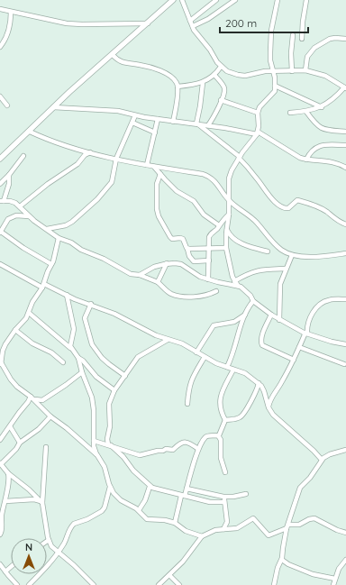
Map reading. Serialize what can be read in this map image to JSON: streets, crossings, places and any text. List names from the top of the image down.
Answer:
{
  "scale_bar": "200 m",
  "north": "top"
}
